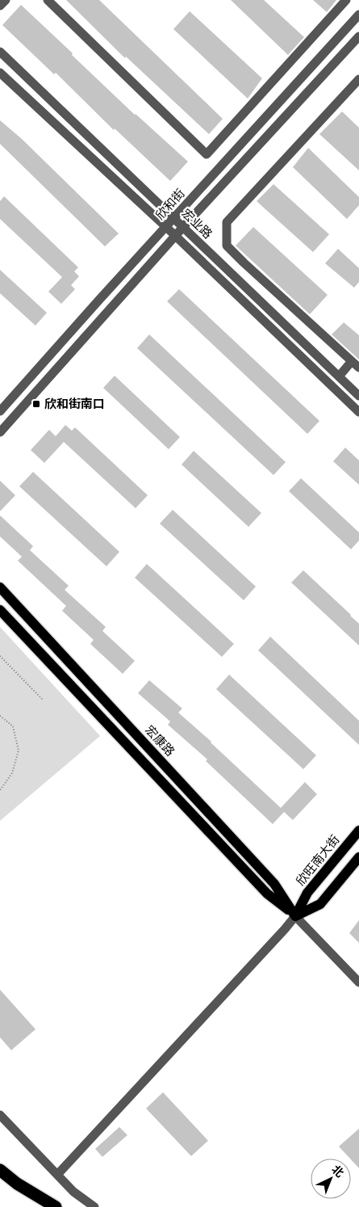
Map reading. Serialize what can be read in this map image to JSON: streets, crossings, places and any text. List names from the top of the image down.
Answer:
{
  "streets": {
    "main road": ["宏康路", "欣旺南大街"],
    "street": ["欣和街", "宏业路"]
  },
  "crossings": [
    ["欣和街", "宏业路"],
    ["宏康路", "欣旺南大街"]
  ],
  "places": {
    "transit": ["欣和街南口"]
  },
  "north": "top right"
}
